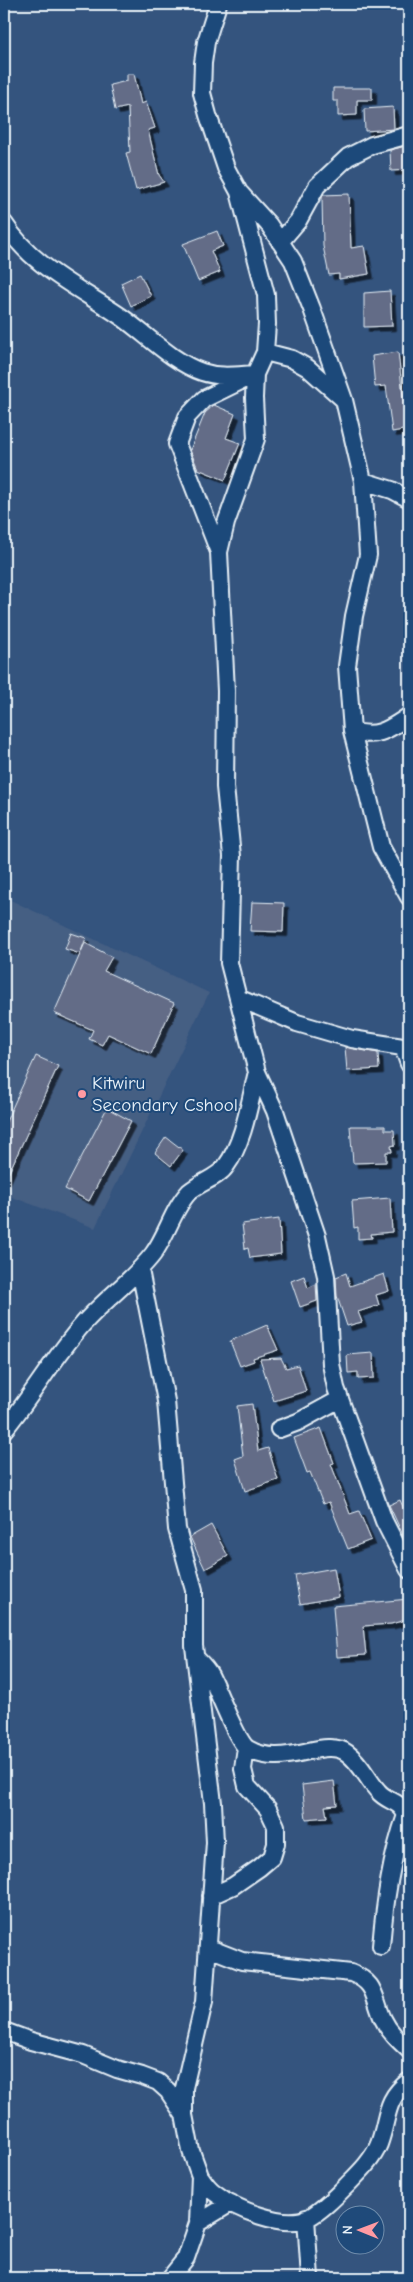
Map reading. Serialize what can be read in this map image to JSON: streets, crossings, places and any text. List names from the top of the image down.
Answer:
{
  "places": ["Kitwiru Secondary Cshool"],
  "north": "left"
}
